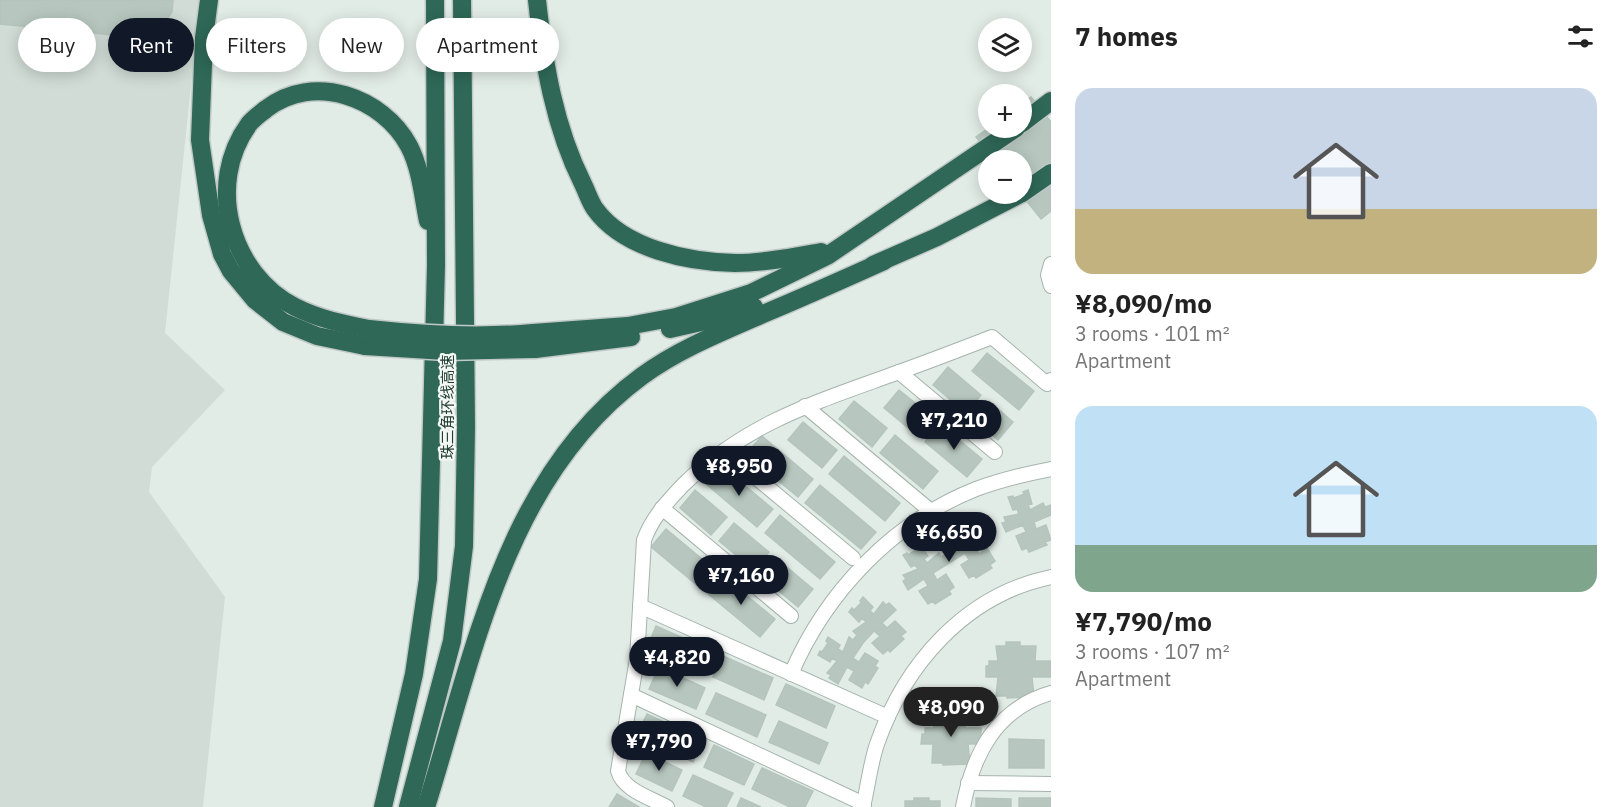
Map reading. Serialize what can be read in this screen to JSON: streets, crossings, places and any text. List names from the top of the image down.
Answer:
{
  "streets": {
    "highway": ["珠三角环线高速"]
  },
  "page": {
    "heading": "7 homes",
    "map_buttons": ["+", "−"],
    "chip": [
      "Buy",
      "Rent",
      "Filters",
      "New",
      "Apartment"
    ],
    "list": [
      {
        "name": "¥8,090/mo",
        "note": "3 rooms · 101 m² · Apartment"
      },
      {
        "name": "¥7,790/mo",
        "note": "3 rooms · 107 m² · Apartment"
      }
    ],
    "price": [
      "¥7,210",
      "¥8,950",
      "¥6,650",
      "¥7,160",
      "¥4,820",
      "¥8,090",
      "¥7,790"
    ]
  }
}
